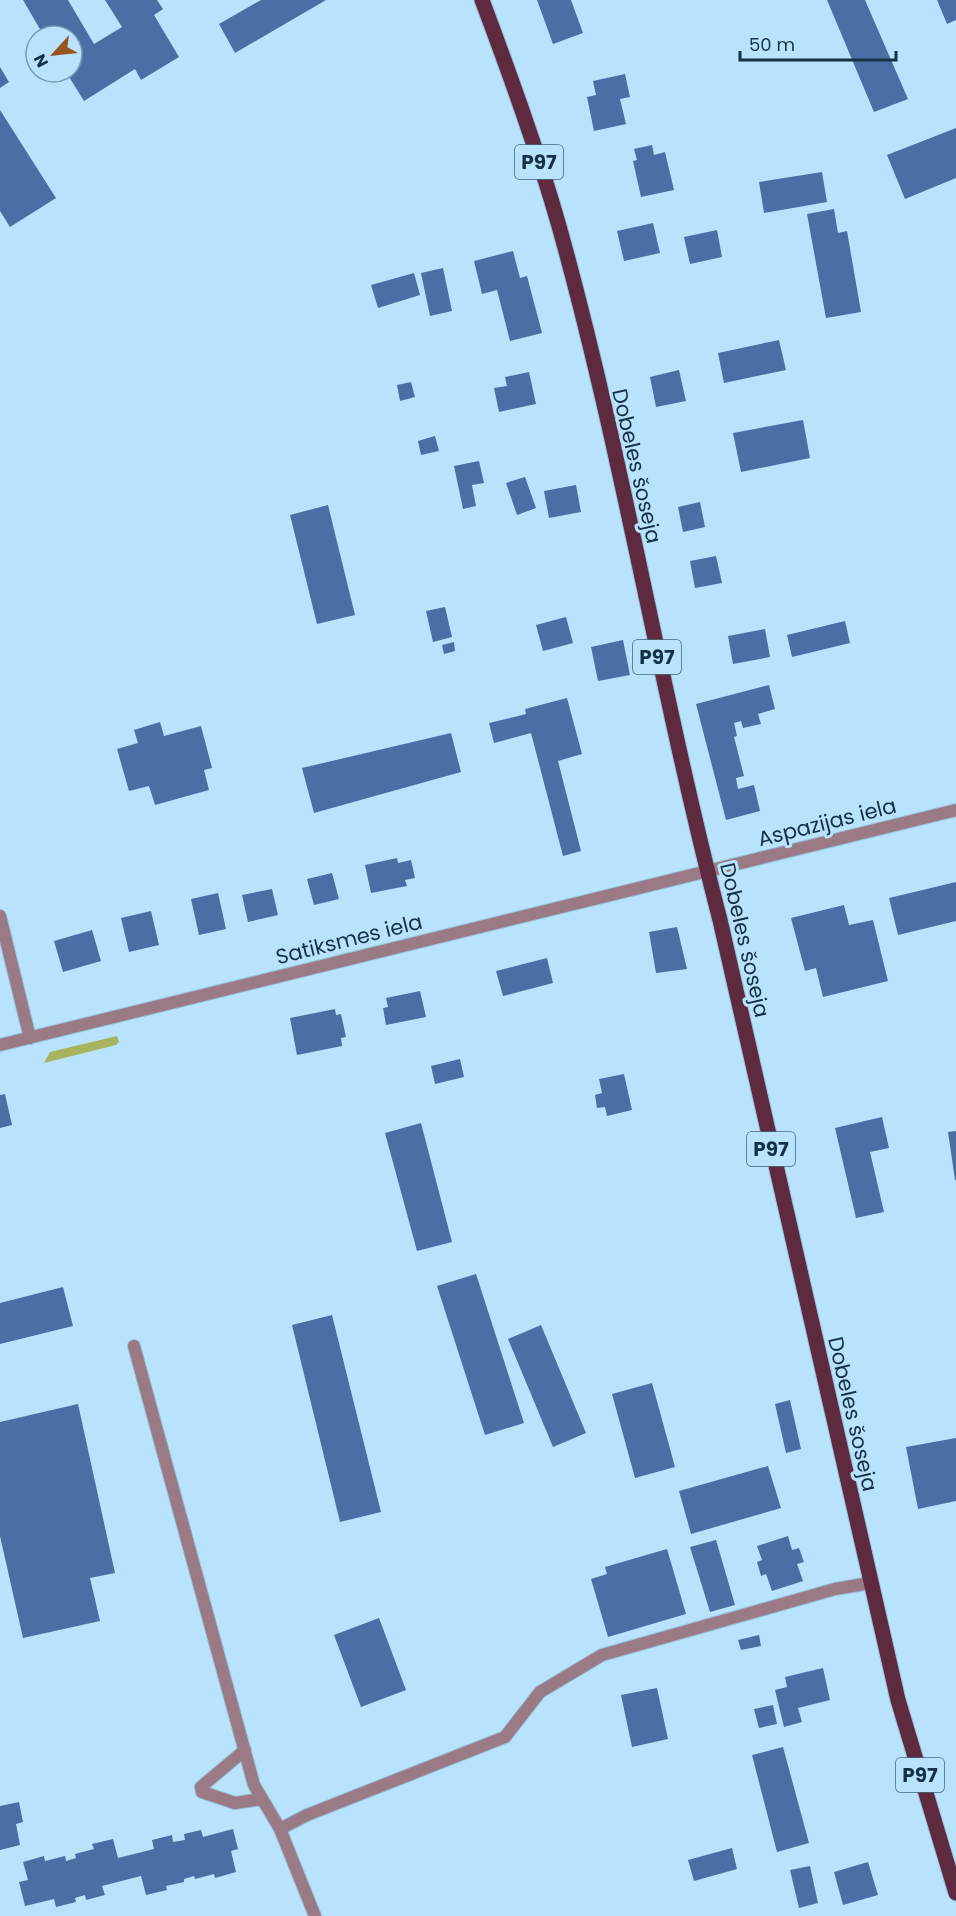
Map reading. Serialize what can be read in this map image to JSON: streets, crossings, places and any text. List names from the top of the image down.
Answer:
{
  "streets": {
    "main road": ["P97", "Dobeles šoseja"],
    "street": ["Aspazijas iela", "Satiksmes iela"]
  },
  "crossings": [
    ["Dobeles šoseja", "Aspazijas iela"],
    ["Dobeles šoseja", "Satiksmes iela"],
    ["Aspazijas iela", "Satiksmes iela"]
  ],
  "scale_bar": "50 m",
  "north": "bottom left"
}
